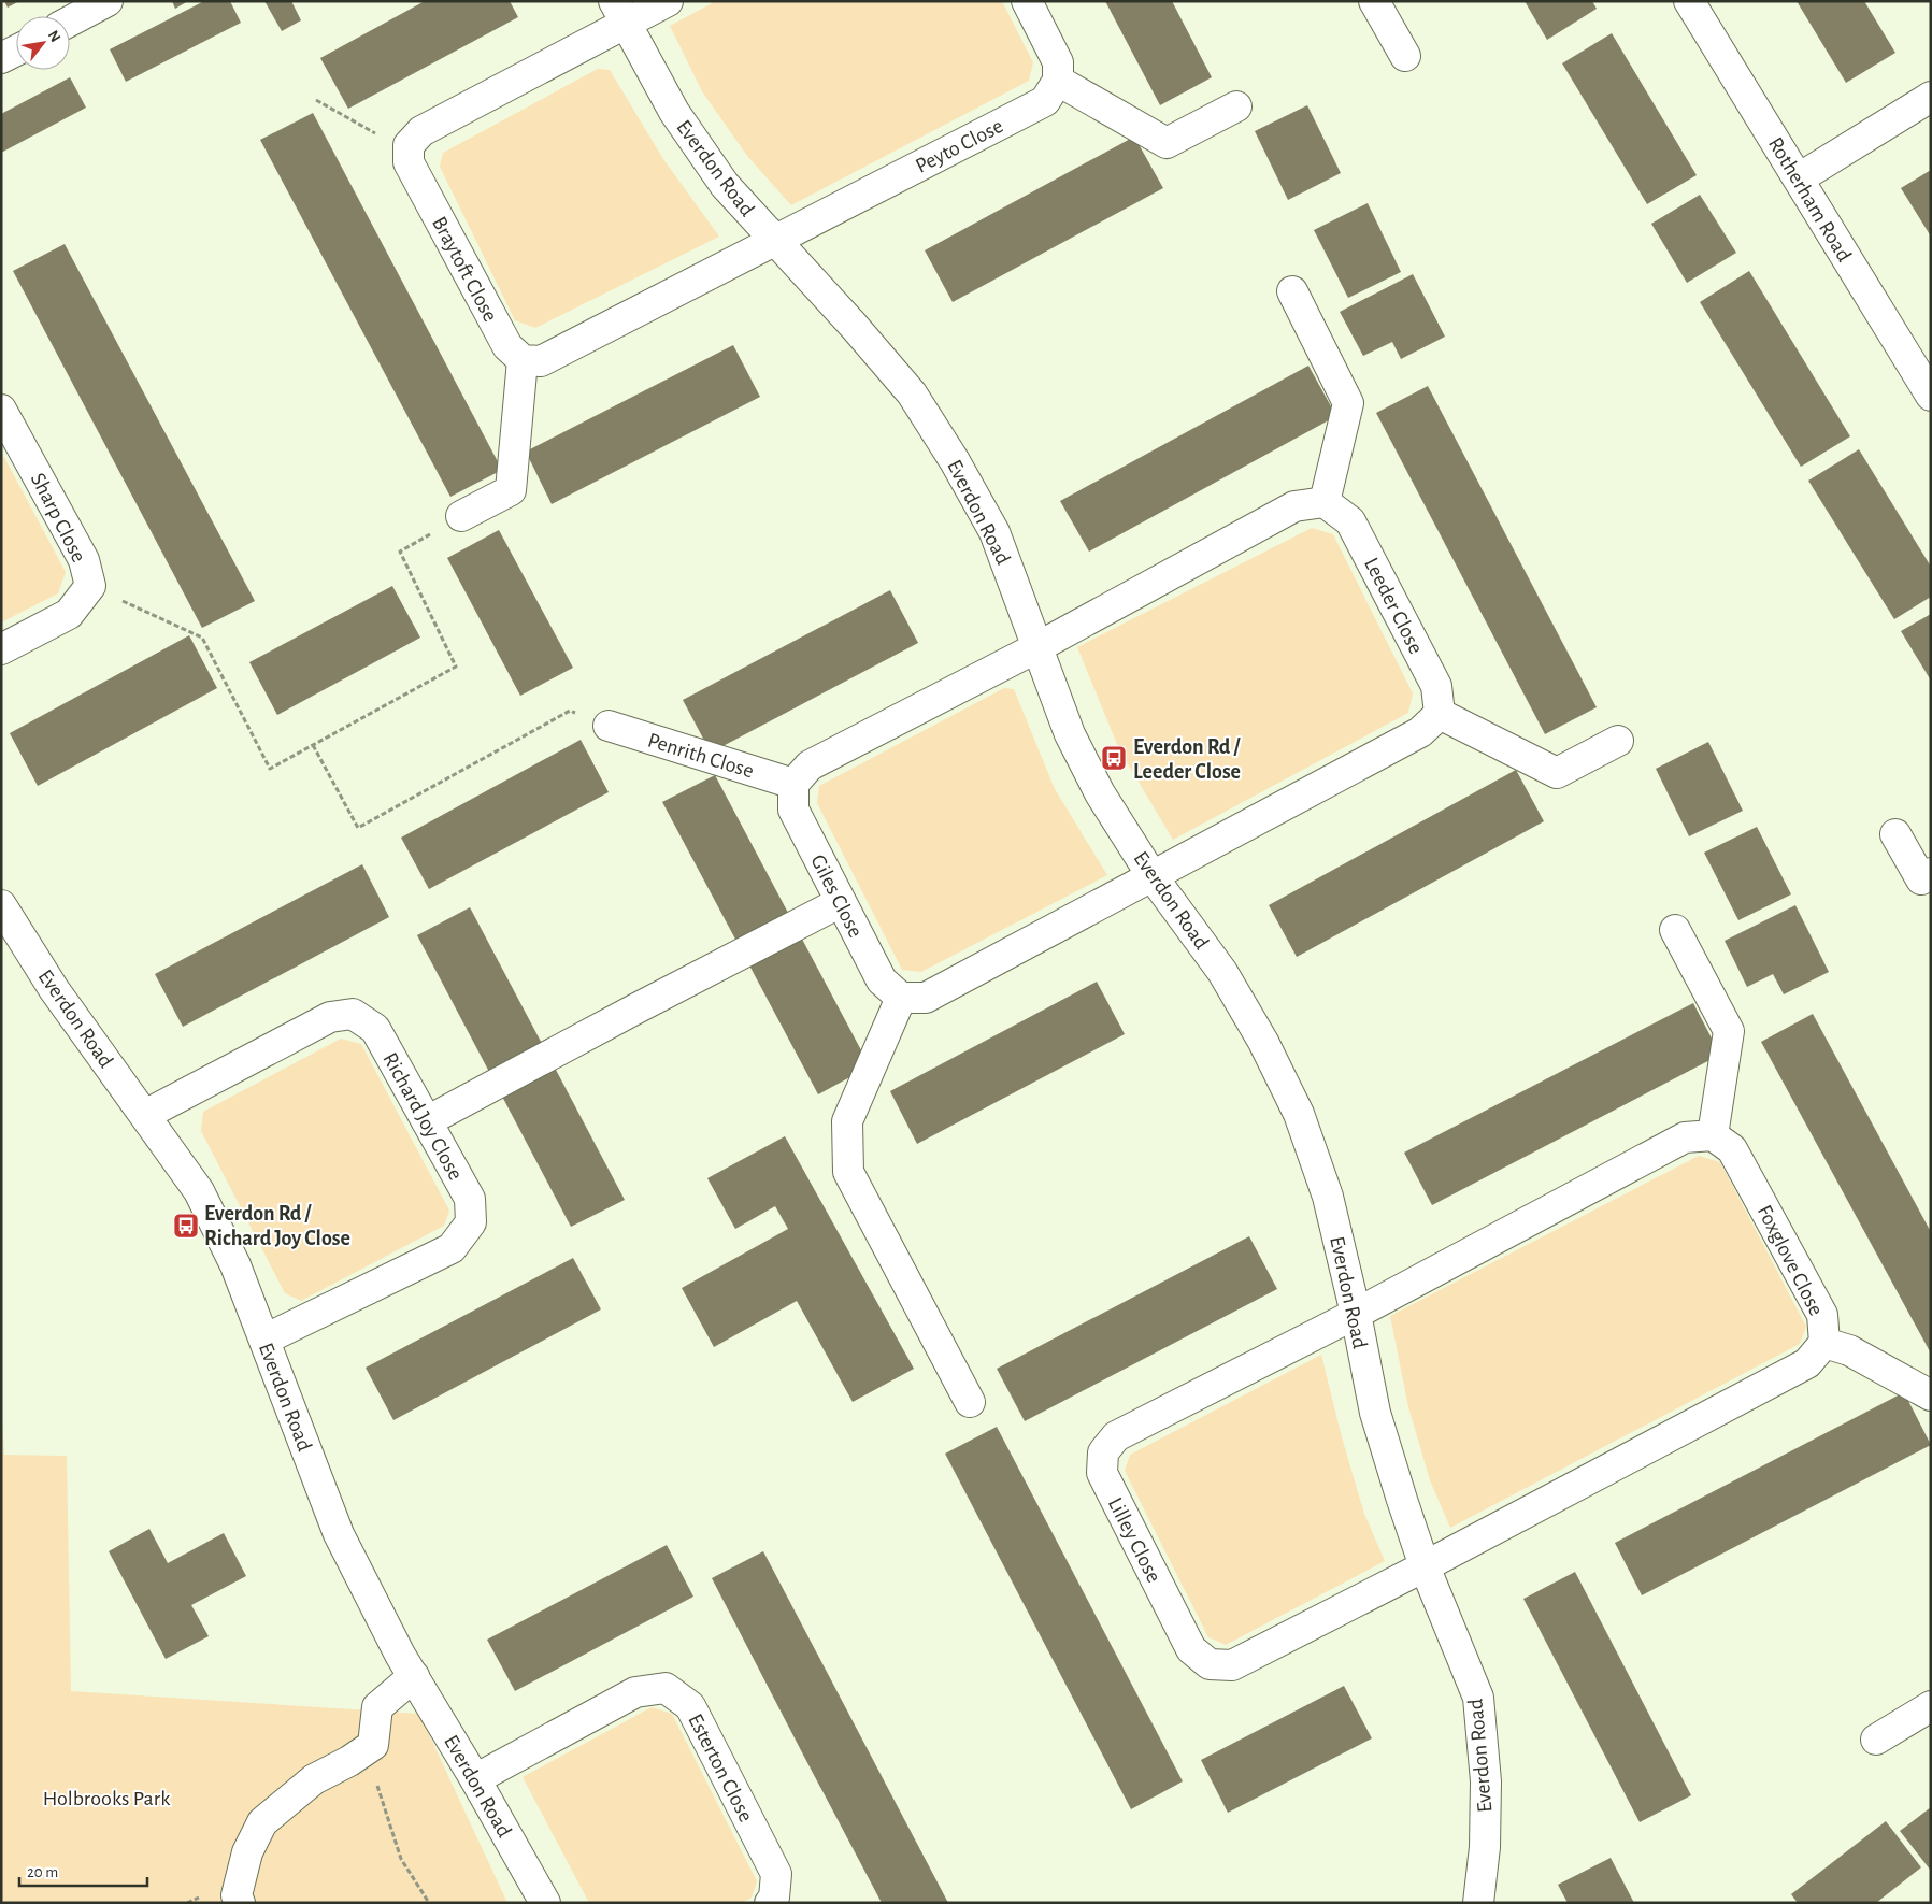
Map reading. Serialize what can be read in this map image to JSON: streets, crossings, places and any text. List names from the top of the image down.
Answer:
{
  "streets": {
    "street": [
      "Peyto Close",
      "Everdon Road",
      "Rotherham Road",
      "Braytoft Close",
      "Sharp Close",
      "Leeder Close",
      "Penrith Close",
      "Giles Close",
      "Richard Joy Close",
      "Foxglove Close",
      "Lilley Close",
      "Esterton Close"
    ]
  },
  "crossings": [
    ["Peyto Close", "Everdon Road"],
    ["Everdon Road", "Richard Joy Close"],
    ["Everdon Road", "Foxglove Close"],
    ["Everdon Road", "Lilley Close"],
    ["Everdon Road", "Esterton Close"],
    ["Penrith Close", "Giles Close"],
    ["Foxglove Close", "Lilley Close"]
  ],
  "parks": ["Holbrooks Park"],
  "places": {
    "bus stop": ["Everdon Rd / Leeder Close", "Everdon Rd / Richard Joy Close"]
  },
  "scale_bar": "20 m",
  "north": "top right"
}
